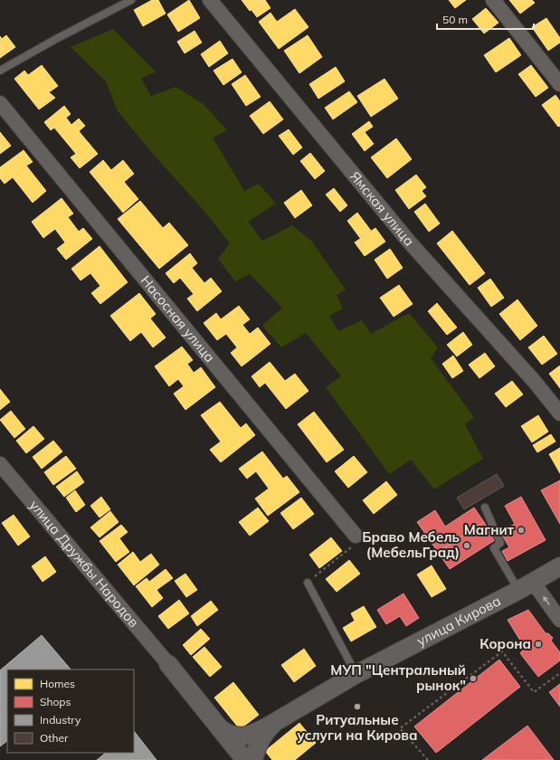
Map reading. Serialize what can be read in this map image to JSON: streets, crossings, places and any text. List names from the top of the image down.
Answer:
{
  "streets": {
    "street": [
      "Ямская улица",
      "Насосная улица",
      "улица Дружбы Народов",
      "улица Кирова"
    ]
  },
  "places": [
    "Магнит",
    "Браво Мебель (МебельГрад)",
    "Корона",
    "МУП \"Центральный рынок\"",
    "Ритуальные услуги на Кирова"
  ],
  "legend": [
    "Homes",
    "Shops",
    "Industry",
    "Other"
  ],
  "scale_bar": "50 m"
}
